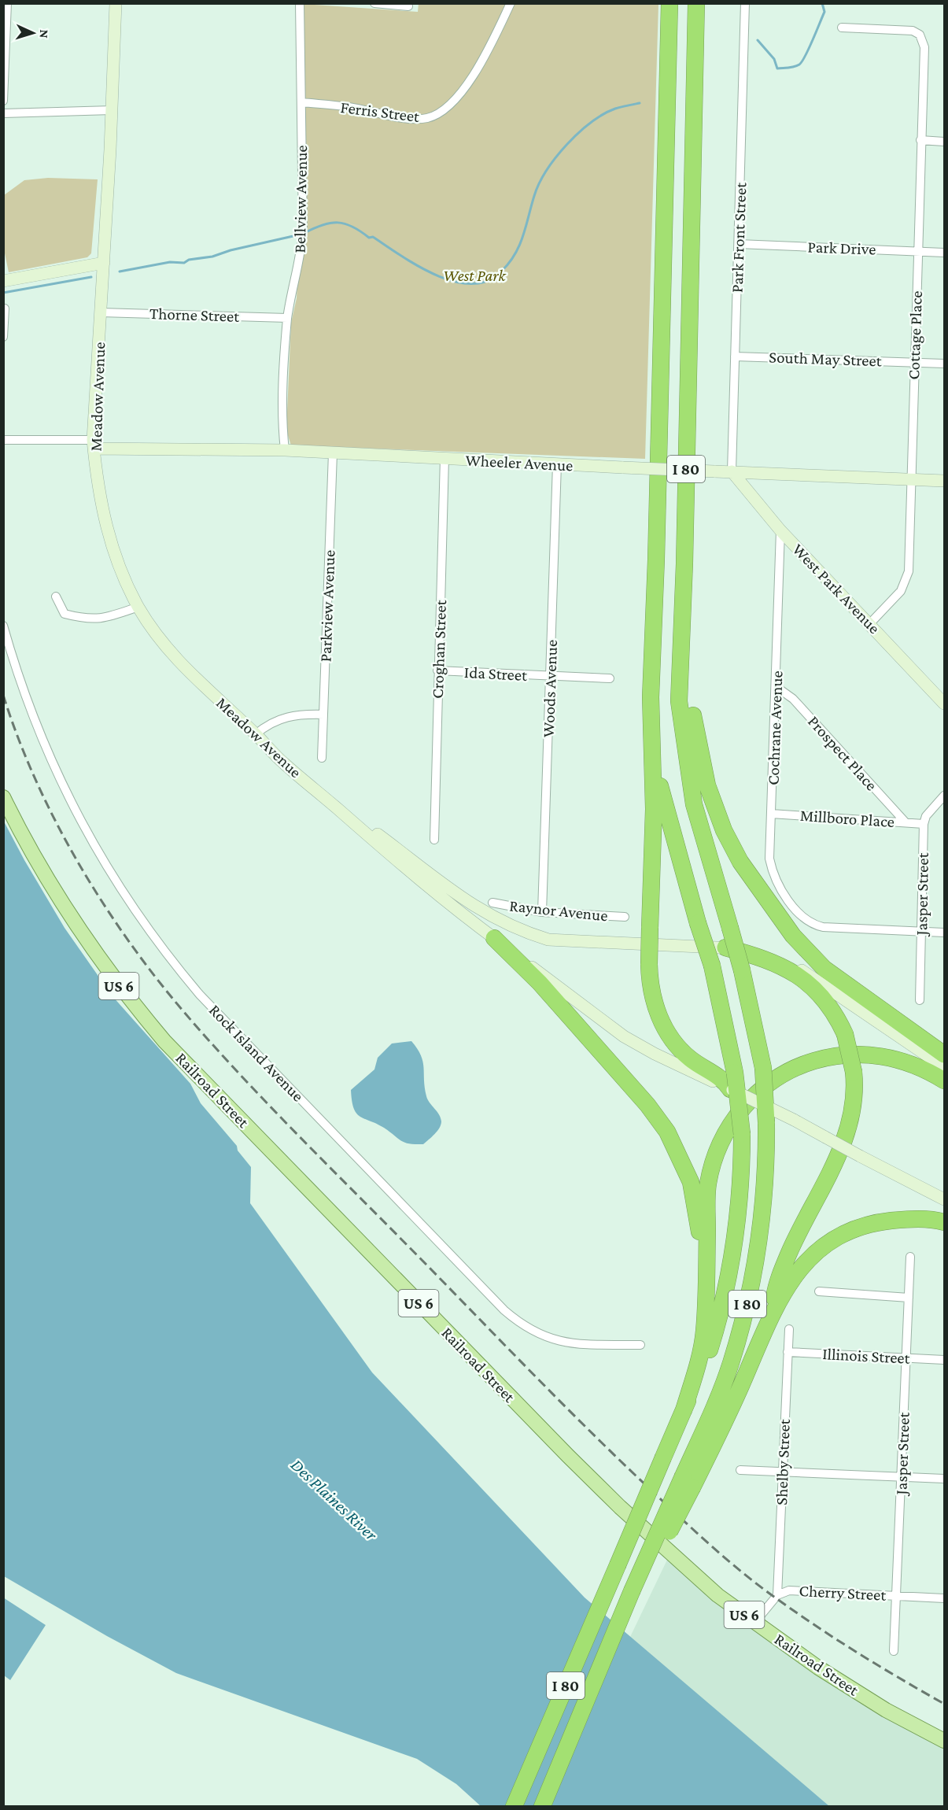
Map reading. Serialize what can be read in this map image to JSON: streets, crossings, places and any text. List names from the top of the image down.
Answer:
{
  "streets": {
    "highway": ["I 80"],
    "main road": ["US 6", "Railroad Street"],
    "street": [
      "Ferris Street",
      "Bellview Avenue",
      "Park Front Street",
      "Park Drive",
      "Thorne Street",
      "Cottage Place",
      "South May Street",
      "Meadow Avenue",
      "Wheeler Avenue",
      "West Park Avenue",
      "Parkview Avenue",
      "Croghan Street",
      "Ida Street",
      "Woods Avenue",
      "Cochrane Avenue",
      "Prospect Place",
      "Millboro Place",
      "Jasper Street",
      "Raynor Avenue",
      "Rock Island Avenue",
      "Illinois Street",
      "Shelby Street",
      "Cherry Street"
    ]
  },
  "crossings": [
    ["Ferris Street", "Bellview Avenue"],
    ["Bellview Avenue", "Thorne Street"],
    ["Bellview Avenue", "Wheeler Avenue"],
    ["Park Front Street", "Park Drive"],
    ["Park Front Street", "South May Street"],
    ["Park Front Street", "Wheeler Avenue"],
    ["Park Front Street", "West Park Avenue"],
    ["Park Drive", "Cottage Place"],
    ["Thorne Street", "Meadow Avenue"],
    ["Cottage Place", "South May Street"],
    ["Cottage Place", "Wheeler Avenue"],
    ["Cottage Place", "West Park Avenue"],
    ["Meadow Avenue", "Wheeler Avenue"],
    ["Wheeler Avenue", "West Park Avenue"],
    ["Wheeler Avenue", "Parkview Avenue"],
    ["Wheeler Avenue", "Croghan Street"],
    ["Wheeler Avenue", "Woods Avenue"],
    ["West Park Avenue", "Cochrane Avenue"],
    ["Croghan Street", "Ida Street"],
    ["Ida Street", "Woods Avenue"],
    ["Woods Avenue", "Raynor Avenue"],
    ["Cochrane Avenue", "Prospect Place"],
    ["Cochrane Avenue", "Millboro Place"],
    ["Cochrane Avenue", "Jasper Street"],
    ["Prospect Place", "Millboro Place"],
    ["Millboro Place", "Jasper Street"],
    ["Jasper Street", "Illinois Street"],
    ["Jasper Street", "Cherry Street"],
    ["Railroad Street", "Cherry Street"],
    ["Illinois Street", "Shelby Street"],
    ["Shelby Street", "Cherry Street"]
  ],
  "water": ["Des Plaines River"],
  "parks": ["West Park"],
  "north": "right"
}
